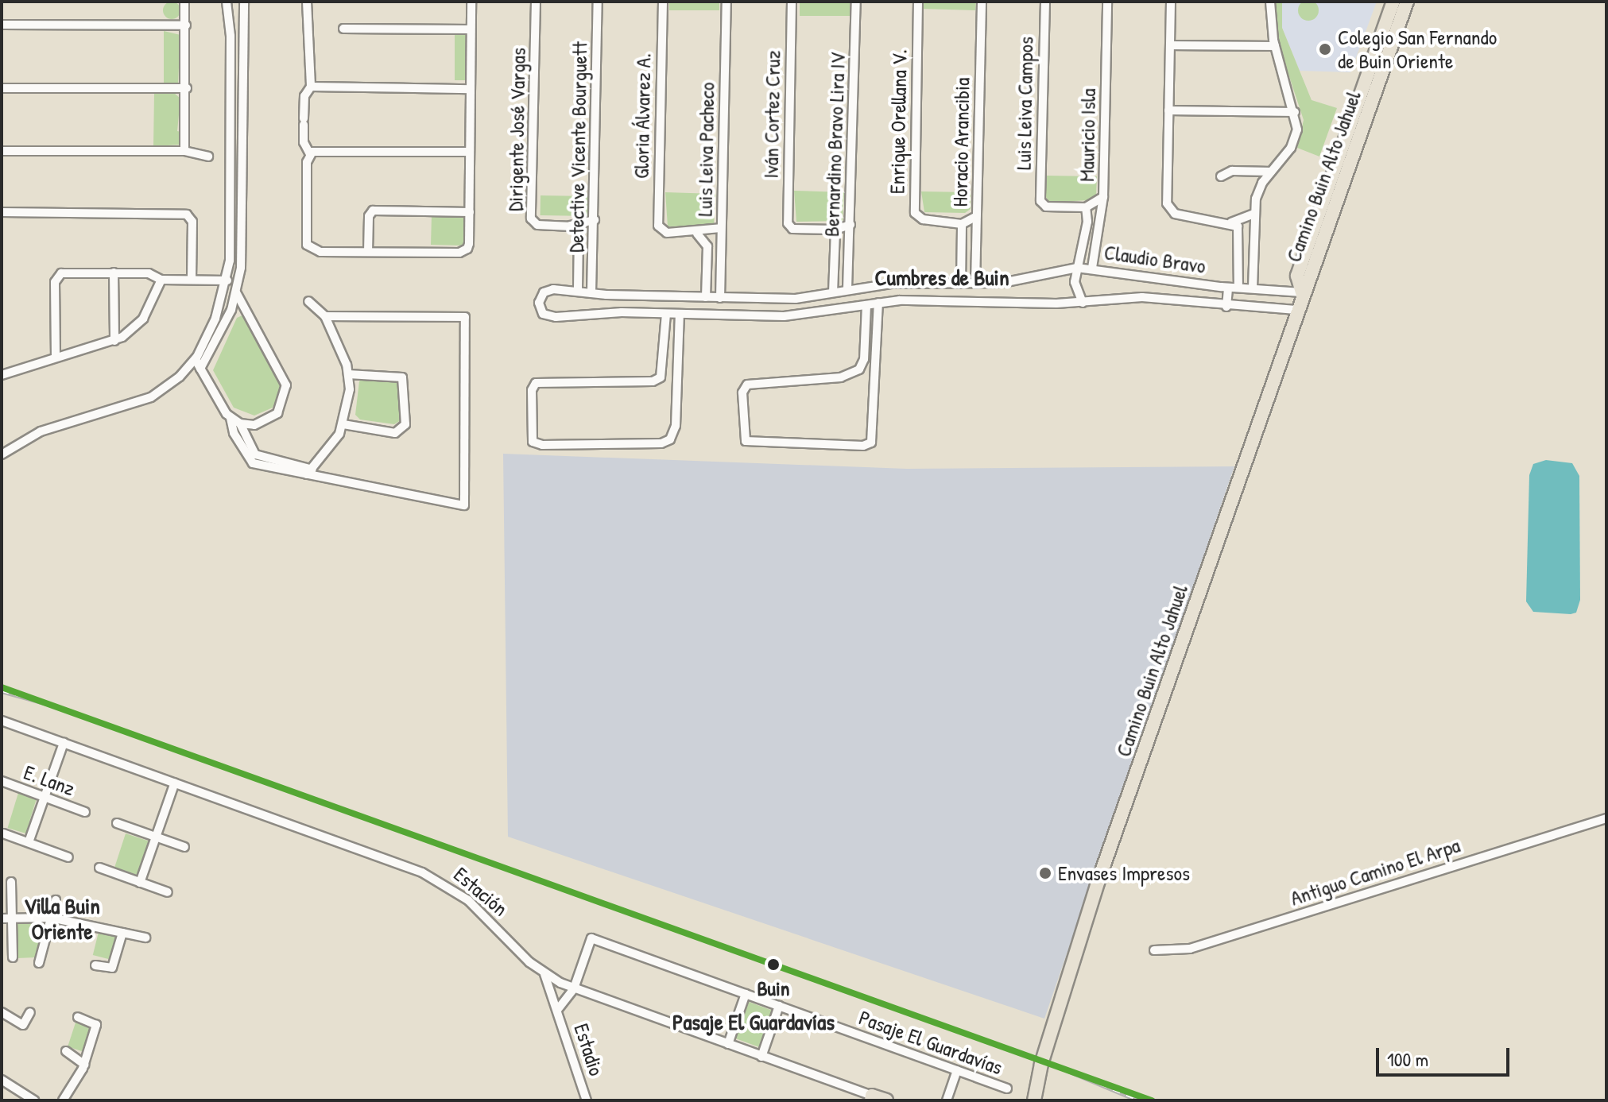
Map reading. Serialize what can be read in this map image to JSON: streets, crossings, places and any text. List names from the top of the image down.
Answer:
{
  "streets": {
    "main road": ["Camino Buin Alto Jahuel", "Estación"],
    "street": [
      "Luis Leiva Campos",
      "Iván Cortez Cruz",
      "Gloria Álvarez A.",
      "Enrique Orellana V.",
      "Dirigente José Vargas",
      "Mauricio Isla",
      "Horacio Arancibia",
      "Bernardino Bravo Lira IV",
      "Detective Vicente Bourguett",
      "Luis Leiva Pacheco",
      "Claudio Bravo",
      "E. Lanz",
      "Antiguo Camino El Arpa",
      "Pasaje El Guardavías",
      "Estadio"
    ]
  },
  "crossings": [
    ["Luis Leiva Campos", "Mauricio Isla"],
    ["Iván Cortez Cruz", "Bernardino Bravo Lira IV"],
    ["Gloria Álvarez A.", "Luis Leiva Pacheco"],
    ["Enrique Orellana V.", "Horacio Arancibia"],
    ["Dirigente José Vargas", "Detective Vicente Bourguett"],
    ["Mauricio Isla", "Claudio Bravo"],
    ["Horacio Arancibia", "Claudio Bravo"],
    ["Bernardino Bravo Lira IV", "Claudio Bravo"],
    ["Detective Vicente Bourguett", "Claudio Bravo"],
    ["Luis Leiva Pacheco", "Claudio Bravo"],
    ["Camino Buin Alto Jahuel", "Claudio Bravo"],
    ["Estación", "Estadio"],
    ["Pasaje El Guardavías", "Estadio"]
  ],
  "districts": ["Cumbres de Buin", "Villa Buin Oriente", "Pasaje El Guardavías"],
  "places": ["Colegio San Fernando de Buin Oriente", "Envases Impresos", "Buin"],
  "scale_bar": "100 m"
}
